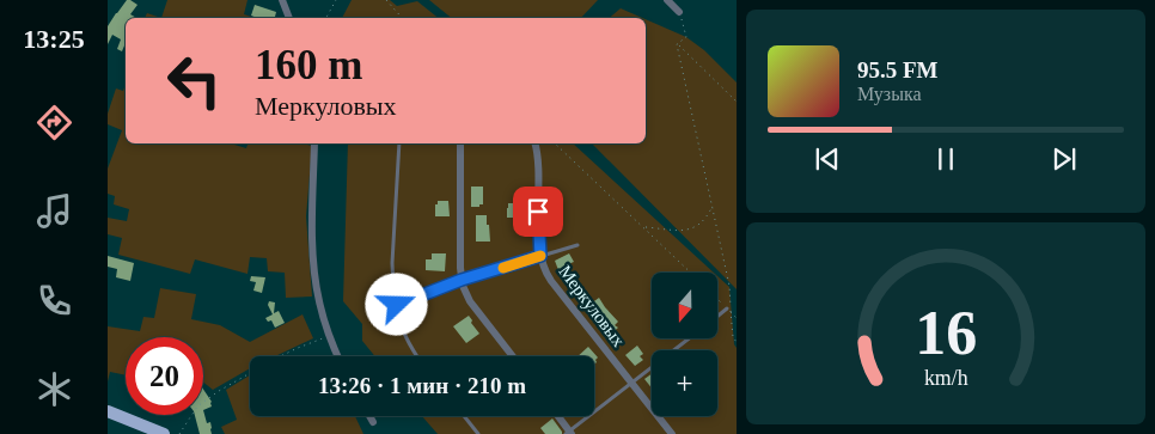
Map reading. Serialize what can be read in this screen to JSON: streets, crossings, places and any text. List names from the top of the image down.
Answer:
{
  "streets": {
    "street": ["Меркуловых"]
  },
  "north": "bottom",
  "page": {
    "tabs": "13:25",
    "turn": ["160 m", "Меркуловых"],
    "song": ["95.5 FM", "Музыка"],
    "map_buttons": "+",
    "limit": "20",
    "trip": "13:26 · 1 мин · 210 m",
    "gauge": ["16", "km/h"]
  }
}
